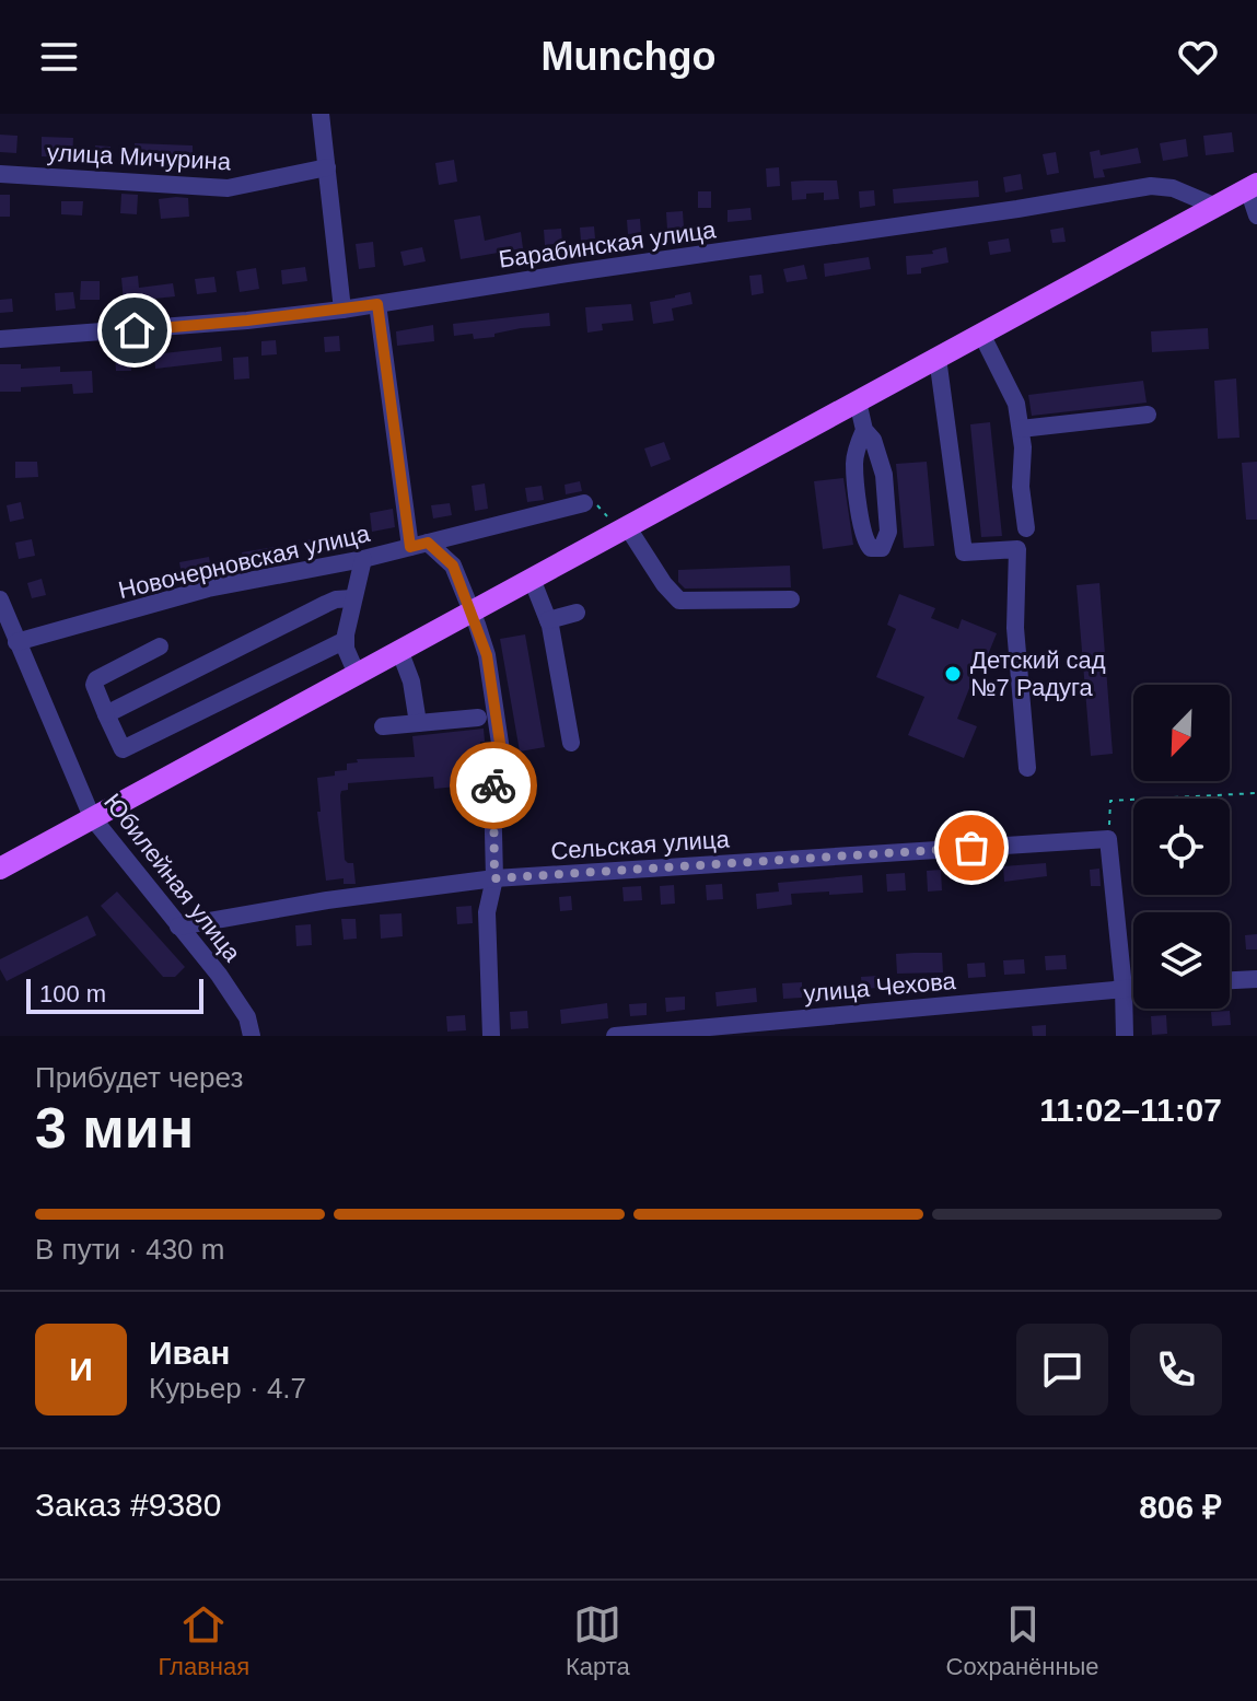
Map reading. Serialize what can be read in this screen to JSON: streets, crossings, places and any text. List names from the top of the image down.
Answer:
{
  "streets": {
    "street": [
      "улица Мичурина",
      "Барабинская улица",
      "Новочерновская улица",
      "Сельская улица",
      "Юбилейная улица",
      "улица Чехова"
    ]
  },
  "crossings": [
    ["Новочерновская улица", "Юбилейная улица"],
    ["Сельская улица", "Юбилейная улица"]
  ],
  "places": ["Детский сад №7 Радуга"],
  "scale_bar": "100 m",
  "north": "bottom left",
  "page": {
    "header": "Munchgo",
    "scale": "100 m",
    "heading": ["3 мин", "Прибудет через", "11:02–11:07"],
    "panel": [
      "Иван",
      "Курьер · 4.7",
      "Заказ #9380",
      "806 ₽"
    ],
    "bar": "В пути · 430 m",
    "round": "И",
    "tabs": ["Главная", "Карта", "Сохранённые"]
  }
}
